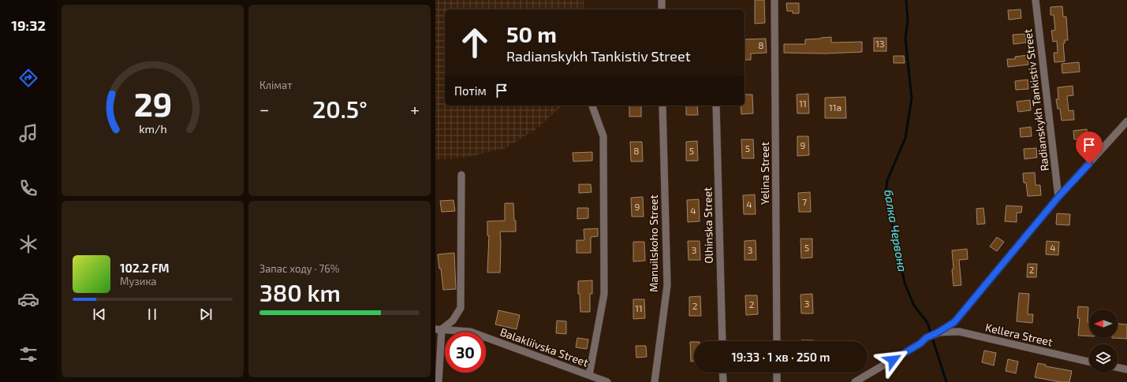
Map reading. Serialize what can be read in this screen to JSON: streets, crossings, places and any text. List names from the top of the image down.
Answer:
{
  "streets": {
    "street": [
      "Radianskykh Tankistiv Street",
      "Yelina Street",
      "Olhinska Street",
      "Manuilskoho Street",
      "Kellera Street",
      "Balakliivska Street"
    ]
  },
  "water": ["балка Червона"],
  "house_numbers": [
    "13",
    "8",
    "11",
    "11а",
    "9",
    "5",
    "8",
    "5",
    "7",
    "4",
    "9",
    "4",
    "5",
    "4",
    "3",
    "3",
    "2",
    "3",
    "2",
    "2",
    "11"
  ],
  "north": "left",
  "page": {
    "tabs": "19:32",
    "tile": [
      "Клімат",
      ["Запас ходу · 76%", "380 km"]
    ],
    "turn": ["50 m", "Radianskykh Tankistiv Street"],
    "then": "Потім",
    "heat": ["−", "20.5°", "+"],
    "song": ["102.2 FM", "Музика"],
    "limit": "30",
    "trip": "19:33 · 1 хв · 250 m",
    "gauge": ["29", "km/h"]
  }
}
